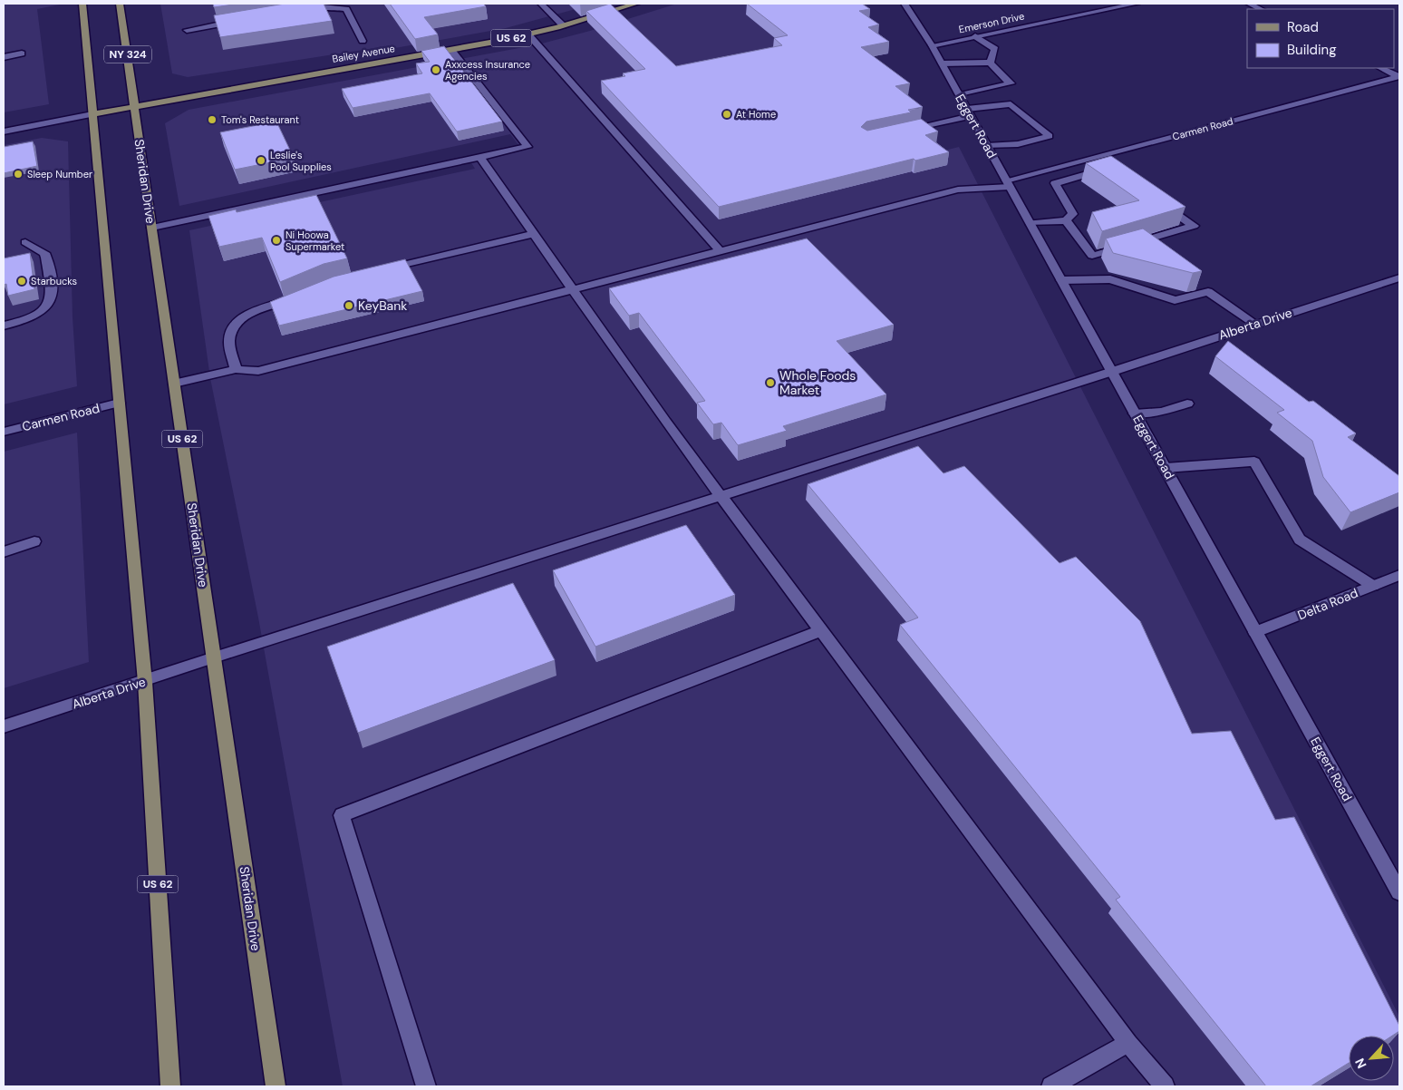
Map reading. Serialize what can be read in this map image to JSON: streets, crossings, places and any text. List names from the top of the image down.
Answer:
{
  "streets": {
    "main road": [
      "US 62",
      "Bailey Avenue",
      "NY 324",
      "Sheridan Drive"
    ],
    "street": [
      "Emerson Drive",
      "Eggert Road",
      "Carmen Road",
      "Alberta Drive",
      "Delta Road"
    ]
  },
  "crossings": [
    ["Emerson Drive", "Eggert Road"],
    ["US 62", "Bailey Avenue"],
    ["US 62", "NY 324"],
    ["US 62", "Carmen Road"],
    ["US 62", "Alberta Drive"],
    ["Bailey Avenue", "NY 324"],
    ["Bailey Avenue", "Sheridan Drive"],
    ["Eggert Road", "Carmen Road"],
    ["Eggert Road", "Alberta Drive"],
    ["Eggert Road", "Delta Road"],
    ["Carmen Road", "Sheridan Drive"],
    ["Sheridan Drive", "Alberta Drive"]
  ],
  "places": [
    "Axxcess Insurance Agencies",
    "At Home",
    "Tom's Restaurant",
    "Leslie's Pool Supplies",
    "Sleep Number",
    "Ni Hoowa Supermarket",
    "Starbucks",
    "KeyBank",
    "Whole Foods Market"
  ],
  "legend": ["Road", "Building"],
  "north": "bottom left"
}
